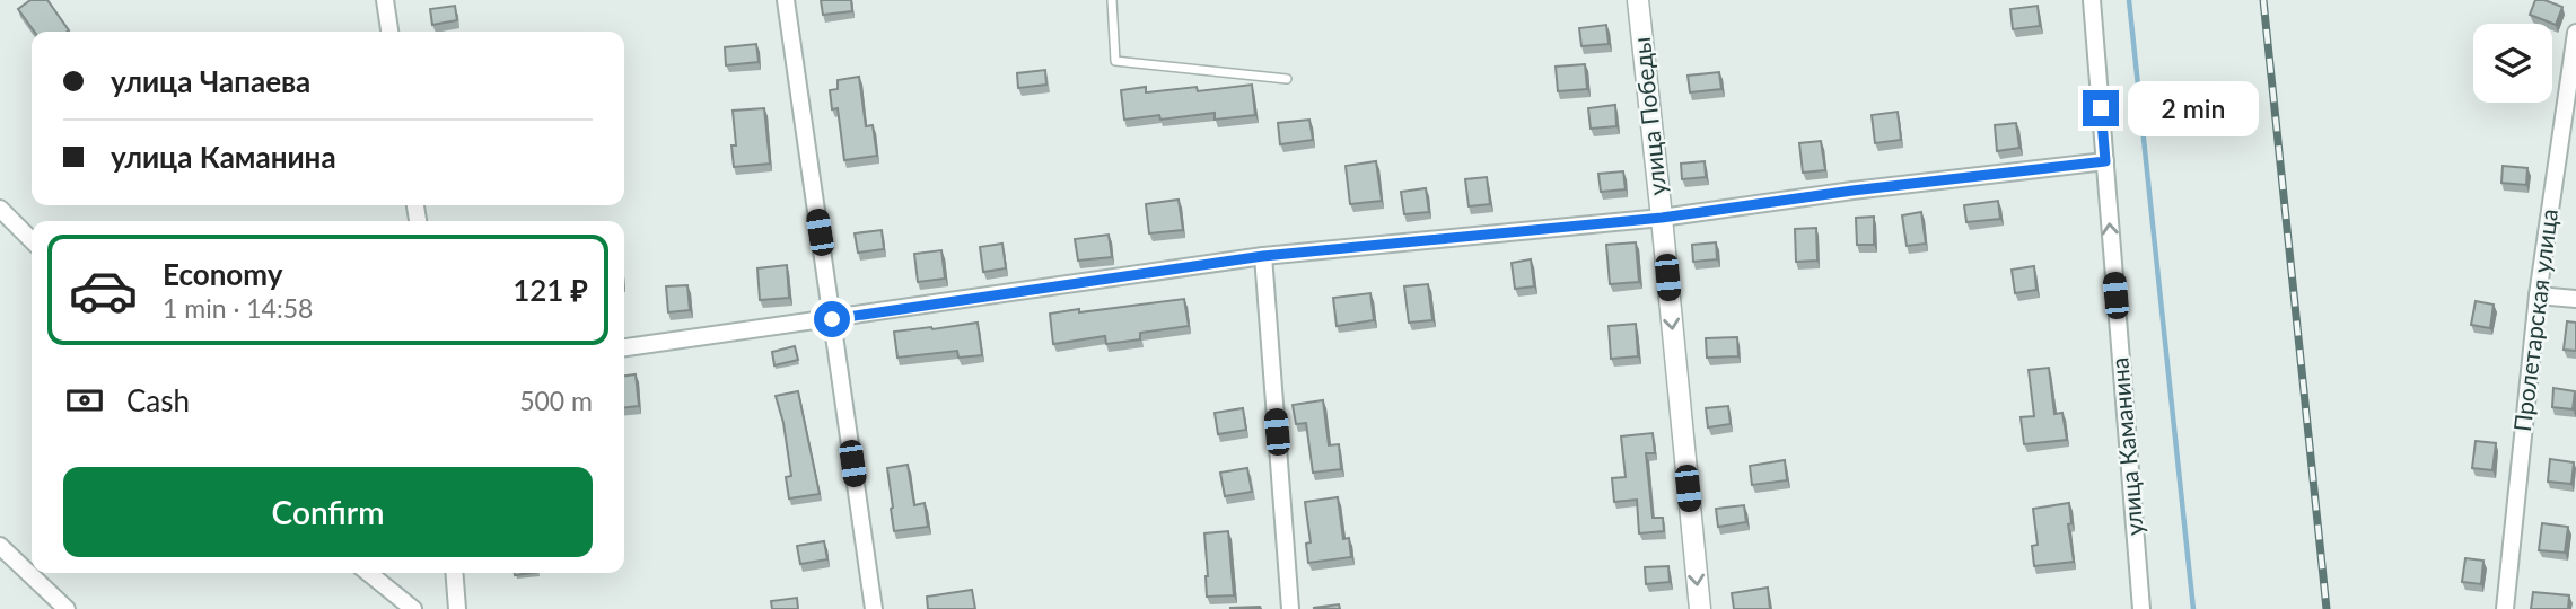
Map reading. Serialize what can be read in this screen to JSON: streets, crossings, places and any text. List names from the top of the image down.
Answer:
{
  "streets": {
    "street": ["улица Победы", "Пролетарская улица", "улица Каманина"]
  },
  "one_way": ["улица Победы", "улица Каманина"],
  "page": {
    "banner": ["улица Чапаева", "улица Каманина"],
    "bubble": "2 min",
    "list": [
      {
        "name": "Economy",
        "note": "1 min · 14:58",
        "value": "121 ₽"
      }
    ],
    "pay": ["Cash", "500 m"],
    "buttons": "Confirm"
  }
}
